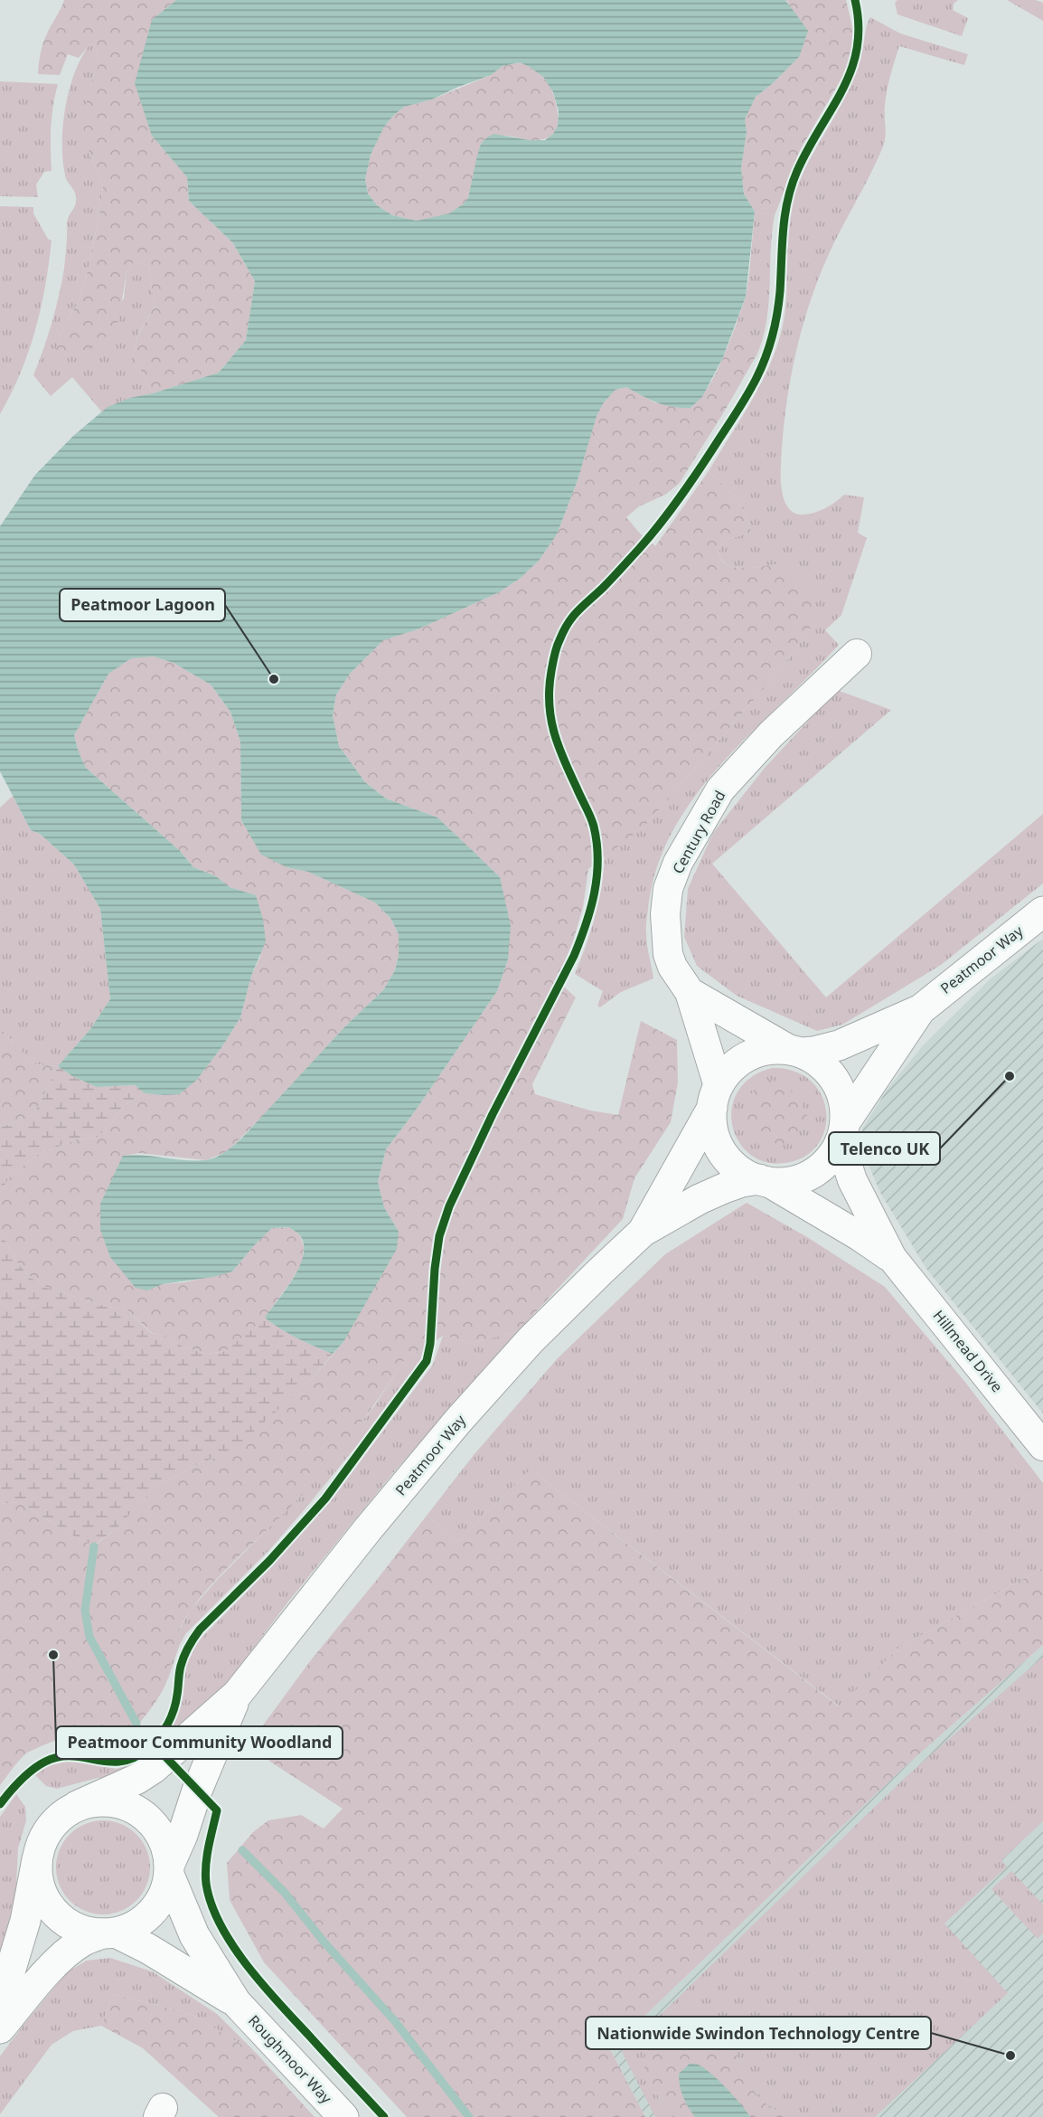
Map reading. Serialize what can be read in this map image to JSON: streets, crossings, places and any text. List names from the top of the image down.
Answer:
{
  "streets": {
    "main road": ["Peatmoor Way", "Roughmoor Way"],
    "street": ["Century Road", "Hillmead Drive"]
  },
  "crossings": [
    ["Century Road", "Peatmoor Way"],
    ["Century Road", "Hillmead Drive"],
    ["Peatmoor Way", "Hillmead Drive"],
    ["Peatmoor Way", "Roughmoor Way"]
  ],
  "places": [
    "Peatmoor Lagoon",
    "Telenco UK",
    "Peatmoor Community Woodland",
    "Nationwide Swindon Technology Centre"
  ]
}
